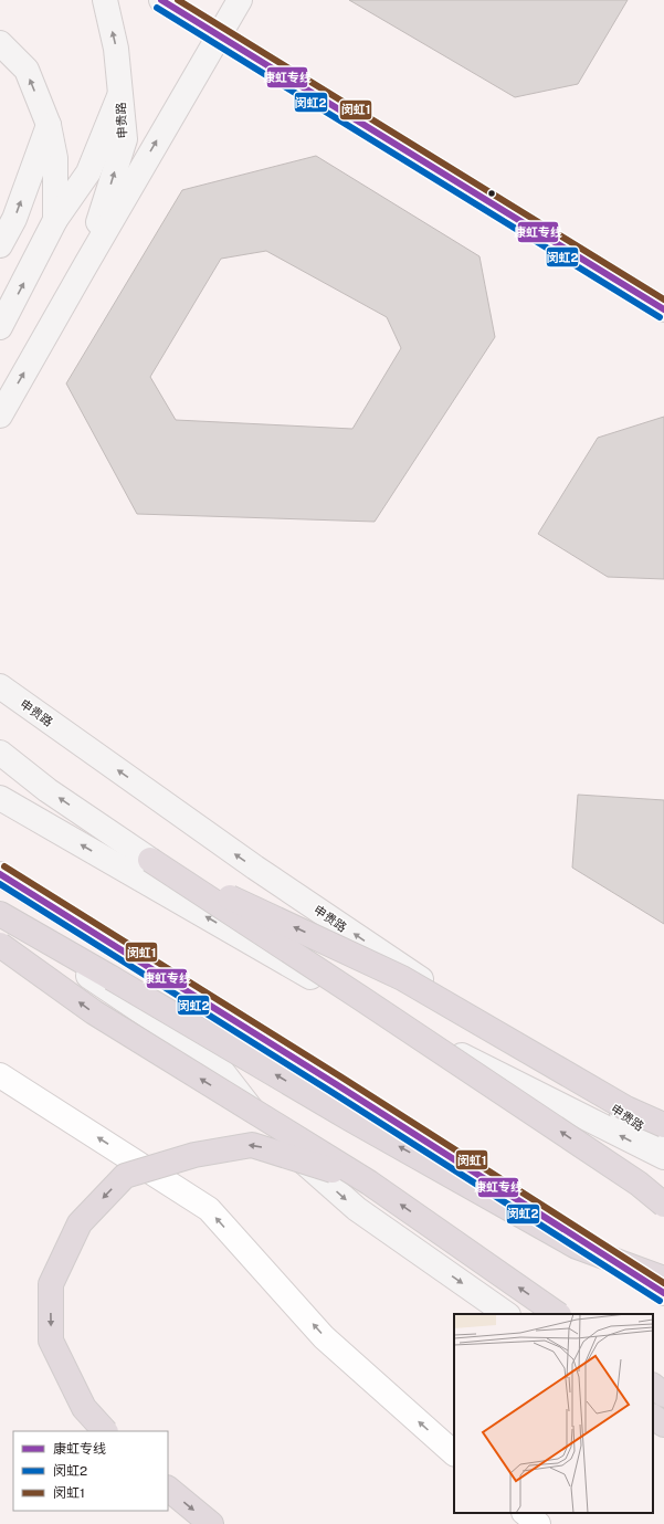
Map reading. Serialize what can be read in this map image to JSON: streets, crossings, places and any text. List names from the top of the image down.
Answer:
{
  "streets": {
    "main road": ["申贵路"]
  },
  "lines": ["transit line 康虹专线", "transit line 闵虹1", "transit line 闵虹2"],
  "legend": ["康虹专线", "闵虹2", "闵虹1"]
}
